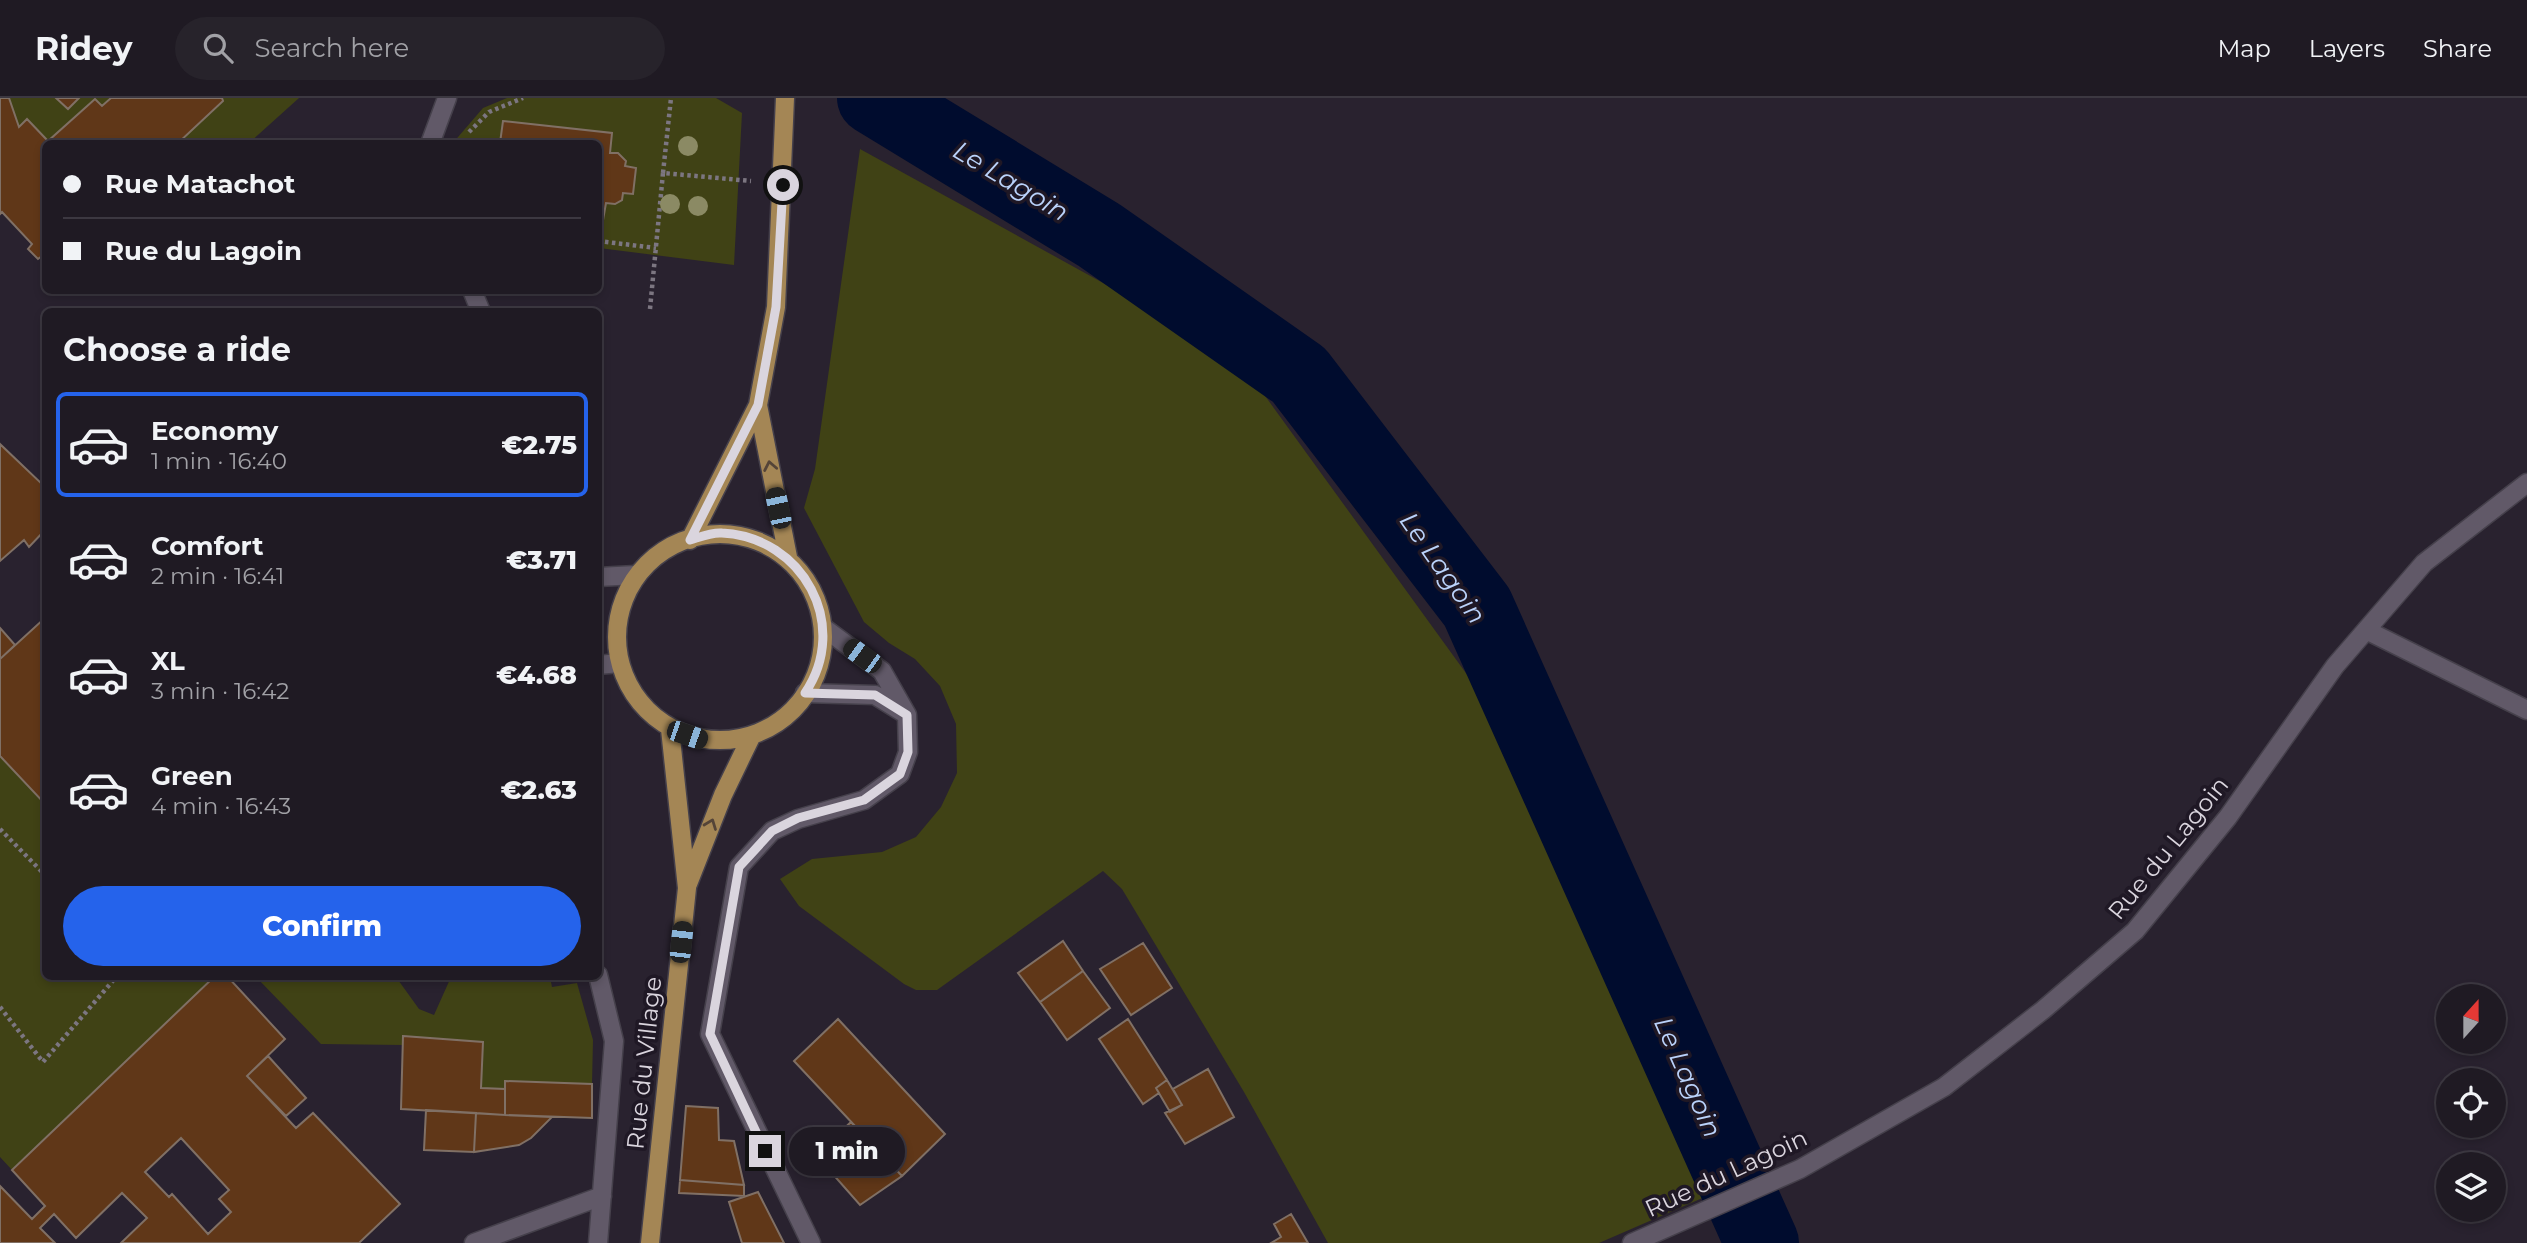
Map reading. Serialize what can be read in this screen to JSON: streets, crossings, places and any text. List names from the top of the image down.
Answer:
{
  "streets": {
    "main road": ["Rue du Village"],
    "street": ["Rue du Lagoin"]
  },
  "water": ["Le Lagoin"],
  "north": "top",
  "page": {
    "header": "Ridey",
    "search": "Search here",
    "nav": ["Map", "Layers", "Share"],
    "banner": ["Rue Matachot", "Rue du Lagoin"],
    "heading": "Choose a ride",
    "list": [
      {
        "name": "Economy",
        "note": "1 min · 16:40",
        "value": "€2.75"
      },
      {
        "name": "Comfort",
        "note": "2 min · 16:41",
        "value": "€3.71"
      },
      {
        "name": "XL",
        "note": "3 min · 16:42",
        "value": "€4.68"
      },
      {
        "name": "Green",
        "note": "4 min · 16:43",
        "value": "€2.63"
      }
    ],
    "buttons": "Confirm",
    "bubble": "1 min"
  }
}
